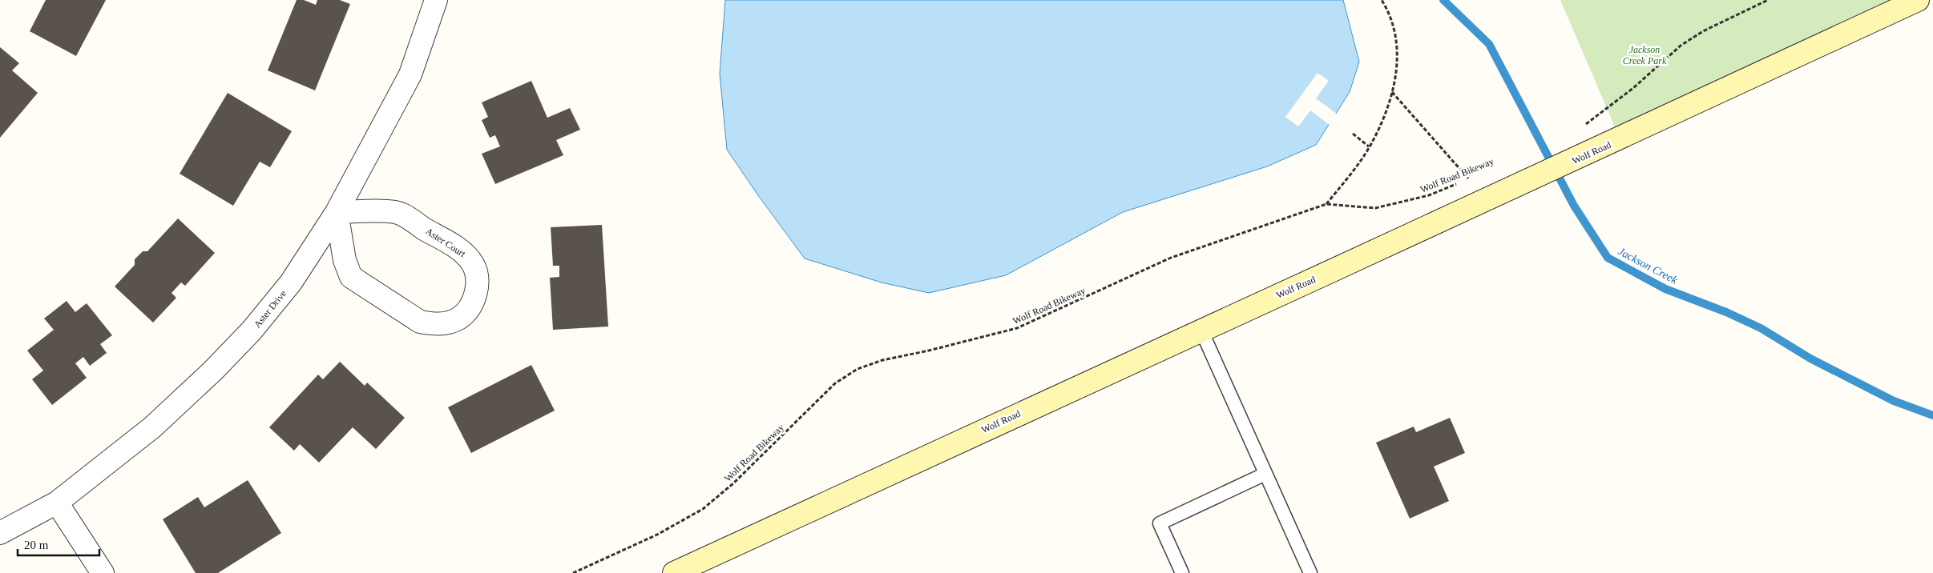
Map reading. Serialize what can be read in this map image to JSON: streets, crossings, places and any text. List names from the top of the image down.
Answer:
{
  "streets": {
    "main road": ["Wolf Road"],
    "street": ["Aster Court", "Aster Drive"],
    "path": ["Wolf Road Bikeway"]
  },
  "crossings": [
    ["Aster Court", "Aster Drive"]
  ],
  "water": ["Jackson Creek"],
  "parks": ["Jackson Creek Park"],
  "scale_bar": "20 m"
}
